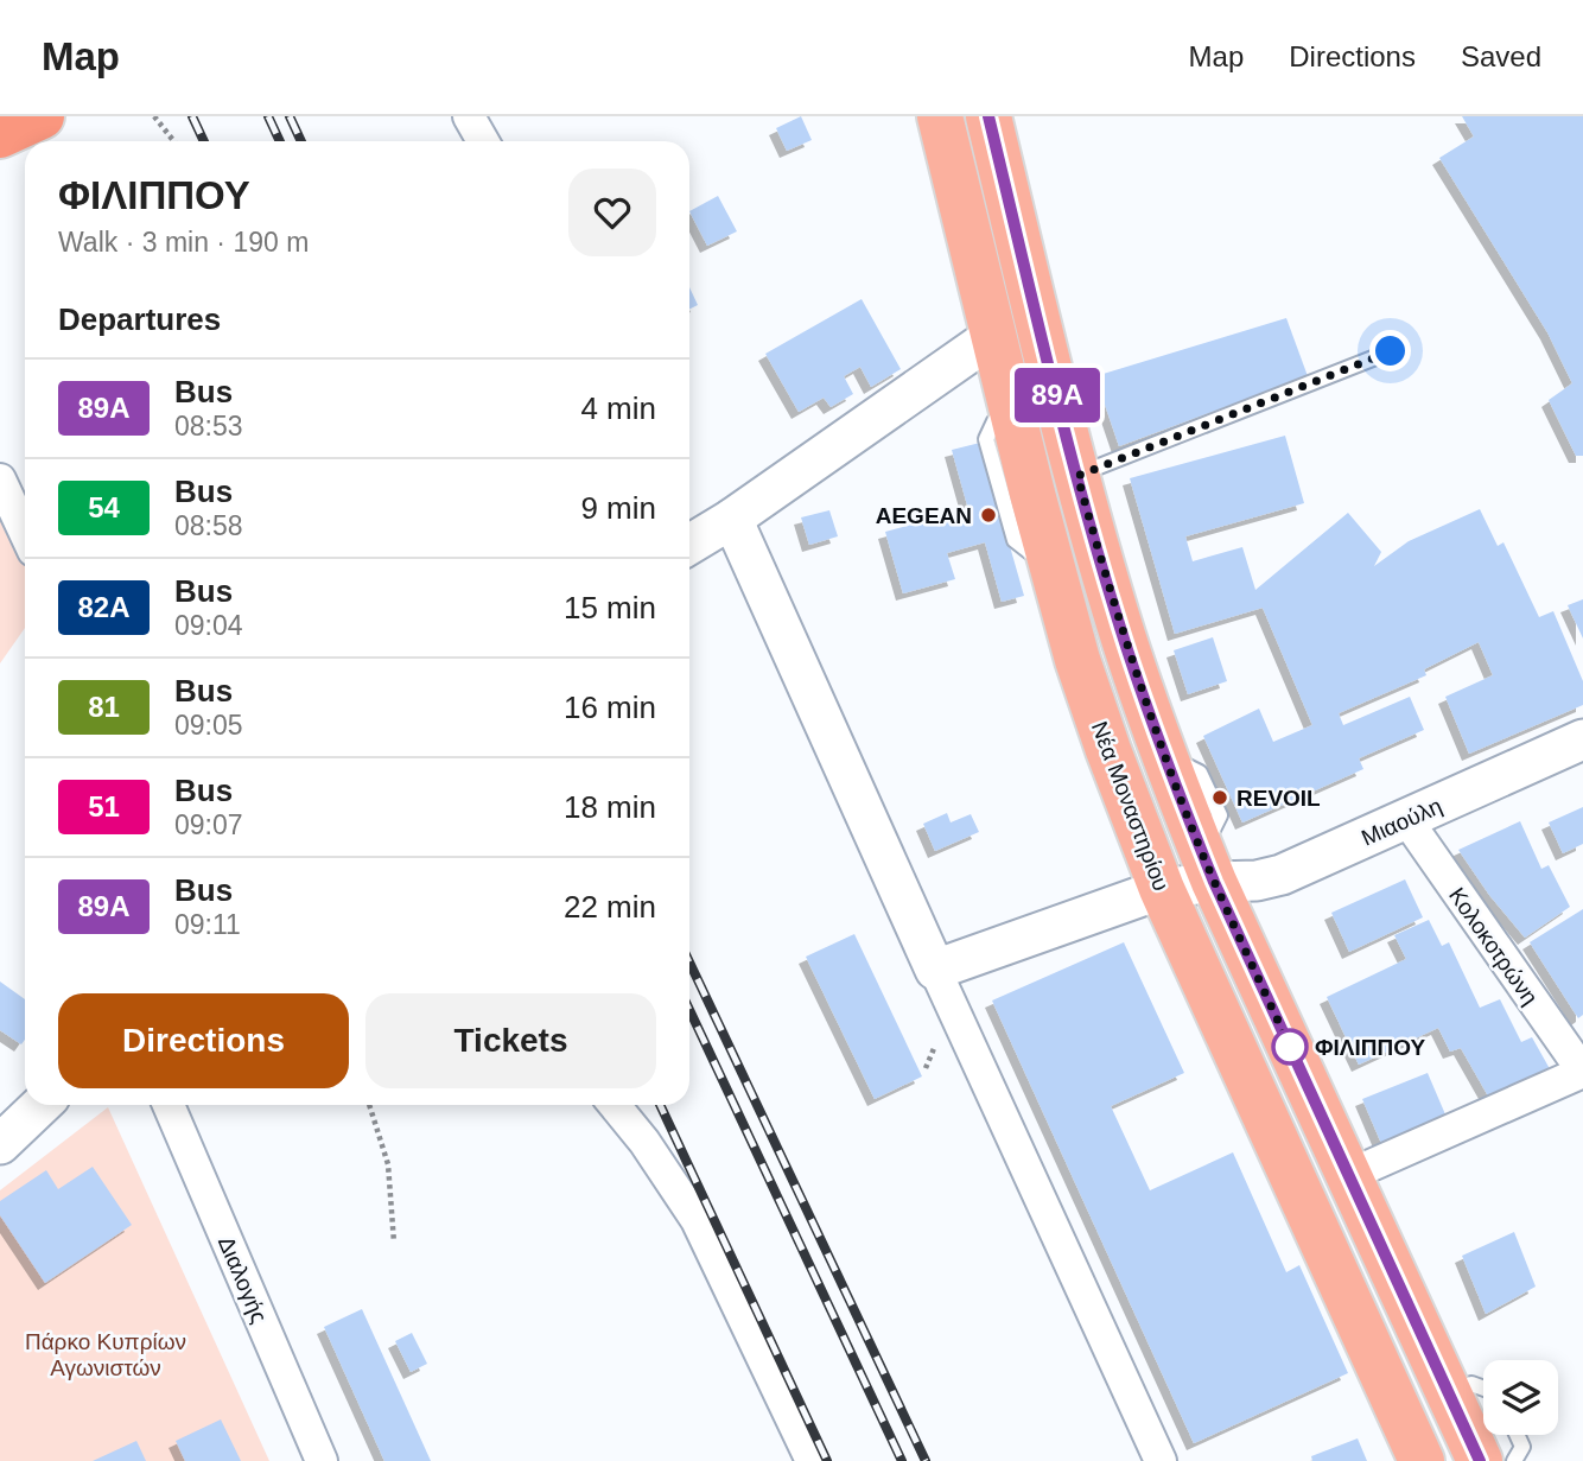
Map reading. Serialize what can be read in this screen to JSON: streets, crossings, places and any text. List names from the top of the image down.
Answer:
{
  "streets": {
    "main road": ["Νέα Μοναστηρίου"],
    "street": ["Μιαούλη", "Κολοκοτρώνη", "Διαλογής"]
  },
  "crossings": [
    ["Νέα Μοναστηρίου", "Μιαούλη"],
    ["Μιαούλη", "Κολοκοτρώνη"]
  ],
  "parks": ["Πάρκο Κυπρίων Αγωνιστών"],
  "places": ["AEGEAN", "REVOIL", "ΦΙΛΙΠΠΟΥ"],
  "lines": ["bus line 89Α"],
  "page": {
    "header": "Map",
    "nav": ["Map", "Directions", "Saved"],
    "on_map": "89Α",
    "heading": [
      ["ΦΙΛΙΠΠΟΥ", "Walk · 3 min · 190 m"],
      "Departures"
    ],
    "list": [
      {
        "mark": "89Α",
        "name": "Bus",
        "note": "08:53",
        "value": "4 min"
      },
      {
        "mark": "54",
        "name": "Bus",
        "note": "08:58",
        "value": "9 min"
      },
      {
        "mark": "82Α",
        "name": "Bus",
        "note": "09:04",
        "value": "15 min"
      },
      {
        "mark": "81",
        "name": "Bus",
        "note": "09:05",
        "value": "16 min"
      },
      {
        "mark": "51",
        "name": "Bus",
        "note": "09:07",
        "value": "18 min"
      },
      {
        "mark": "89Α",
        "name": "Bus",
        "note": "09:11",
        "value": "22 min"
      }
    ],
    "buttons": ["Directions", "Tickets"]
  }
}
